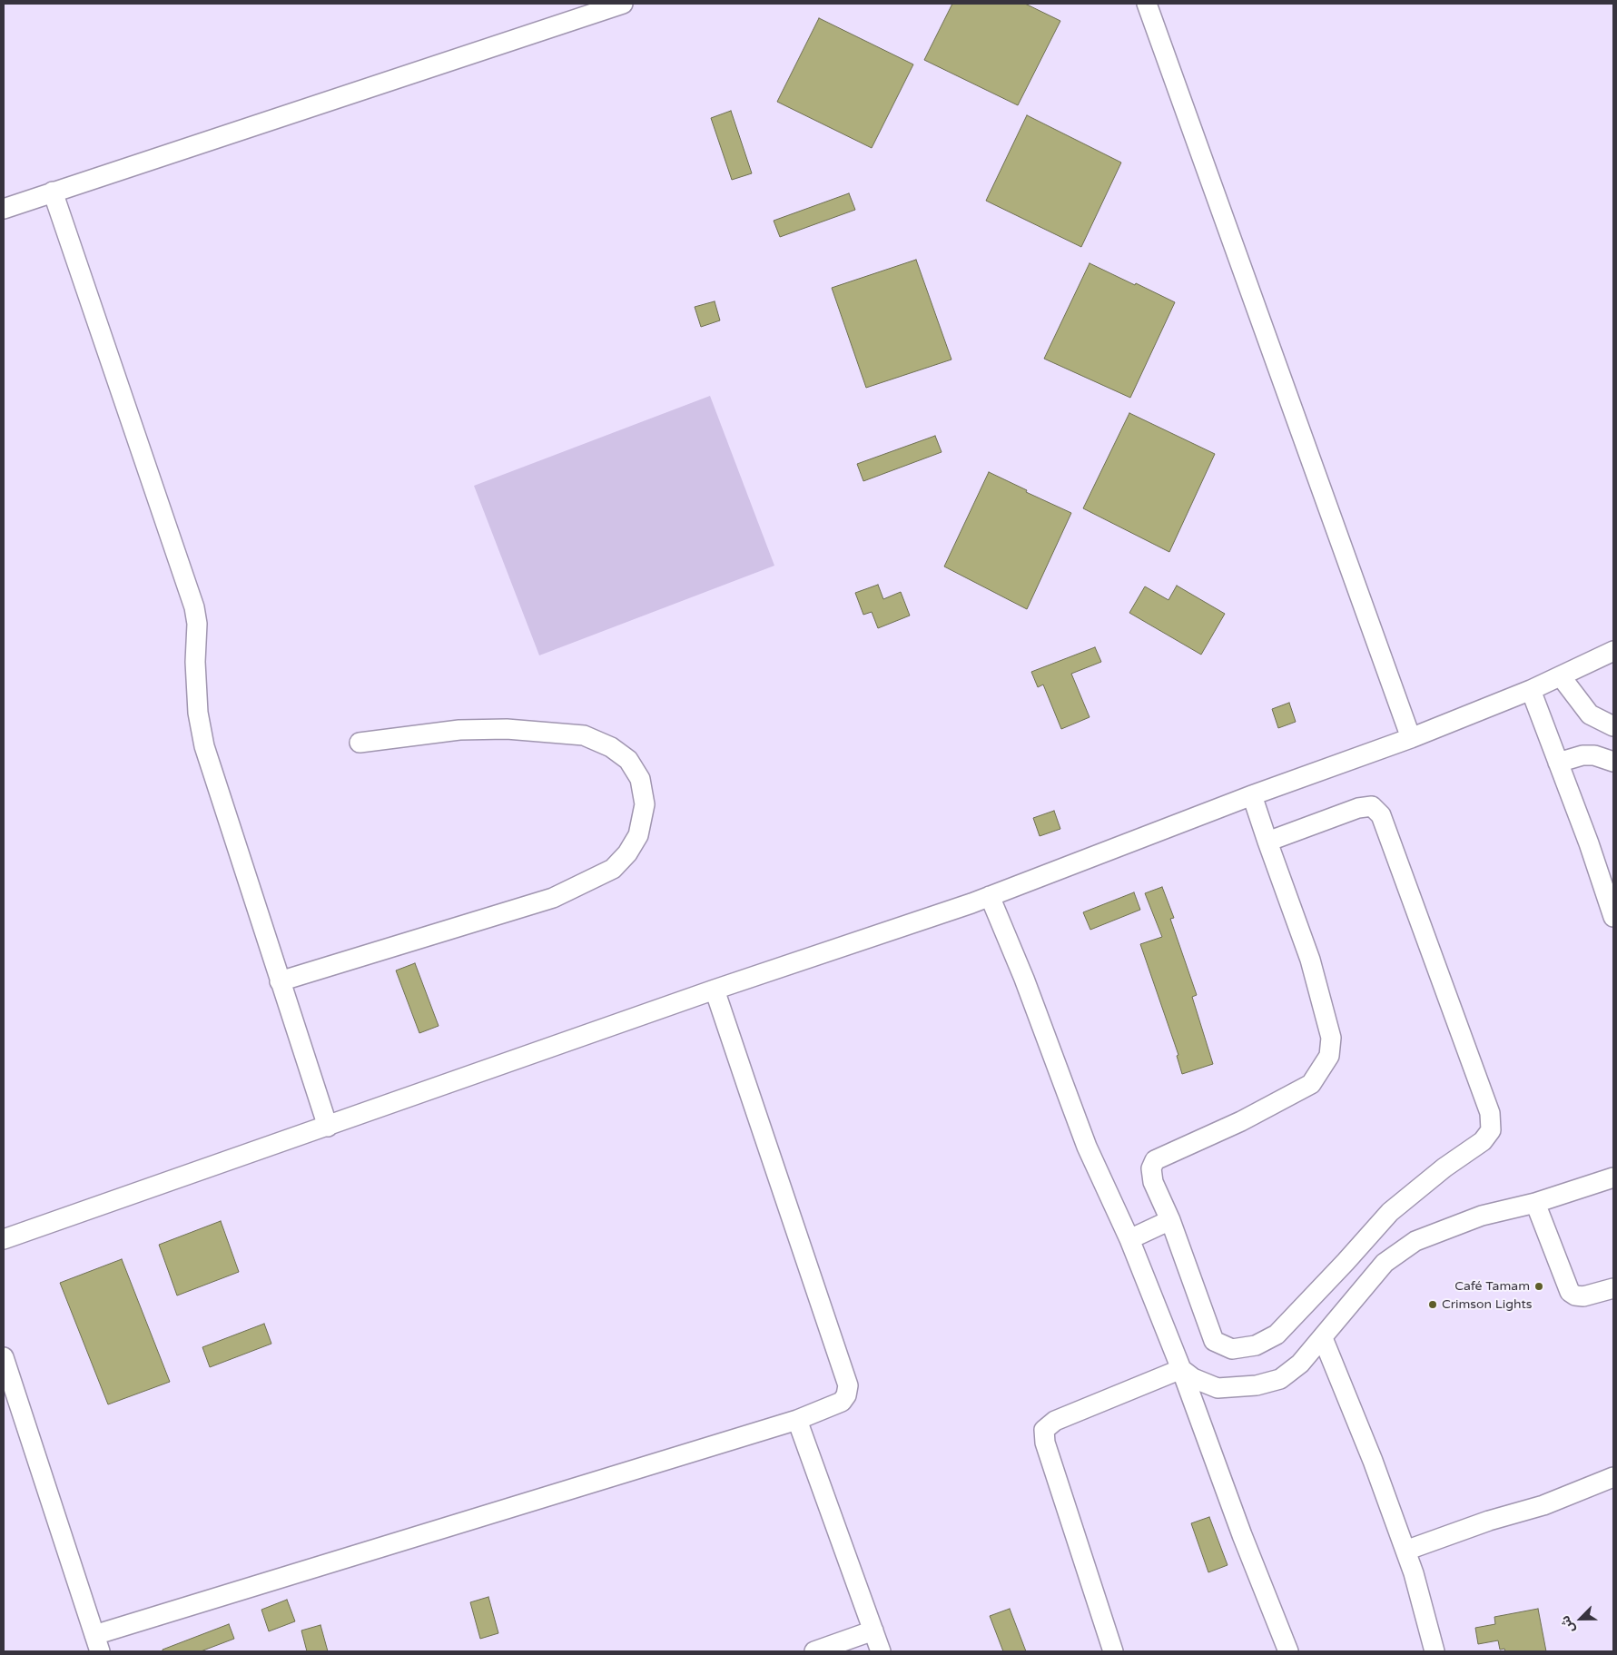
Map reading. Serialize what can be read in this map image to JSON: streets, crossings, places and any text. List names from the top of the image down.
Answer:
{
  "places": ["Café Tamam", "Crimson Lights"],
  "north": "bottom left"
}
